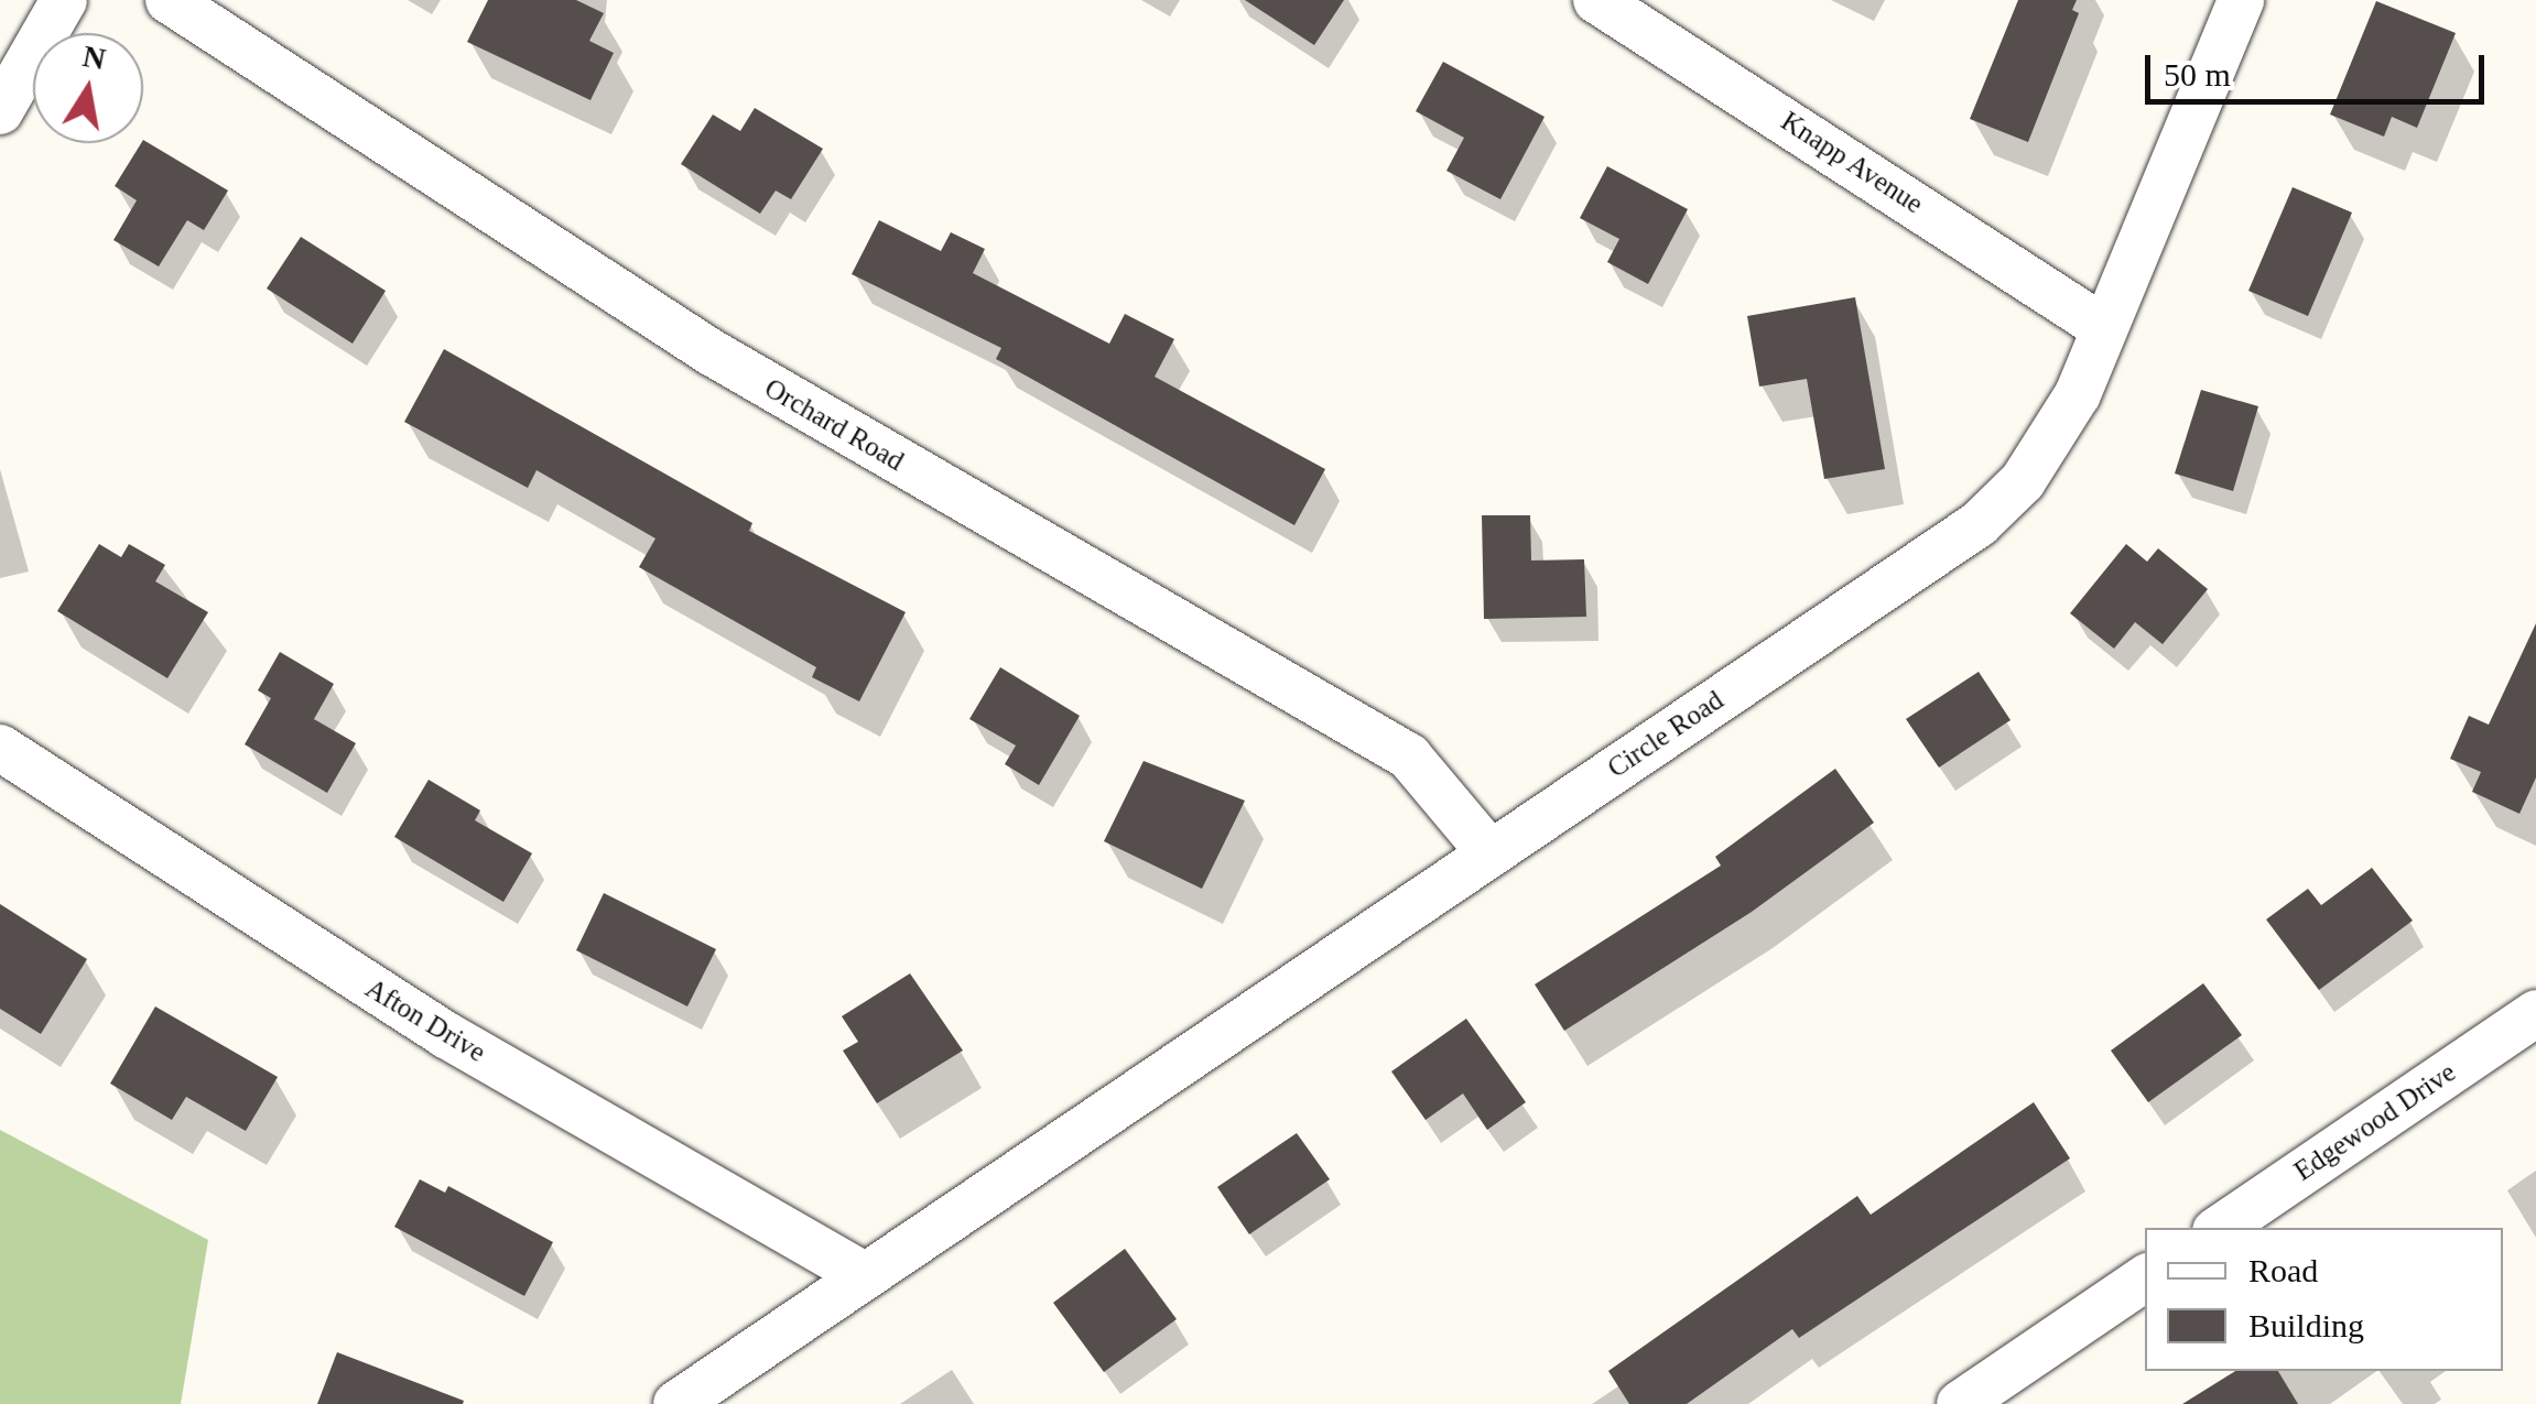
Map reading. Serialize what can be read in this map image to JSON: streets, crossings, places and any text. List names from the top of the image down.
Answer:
{
  "streets": {
    "street": [
      "Knapp Avenue",
      "Orchard Road",
      "Circle Road",
      "Afton Drive",
      "Edgewood Drive"
    ]
  },
  "crossings": [
    ["Knapp Avenue", "Circle Road"],
    ["Orchard Road", "Circle Road"],
    ["Circle Road", "Afton Drive"]
  ],
  "legend": ["Road", "Building"],
  "scale_bar": "50 m",
  "north": "top"
}
